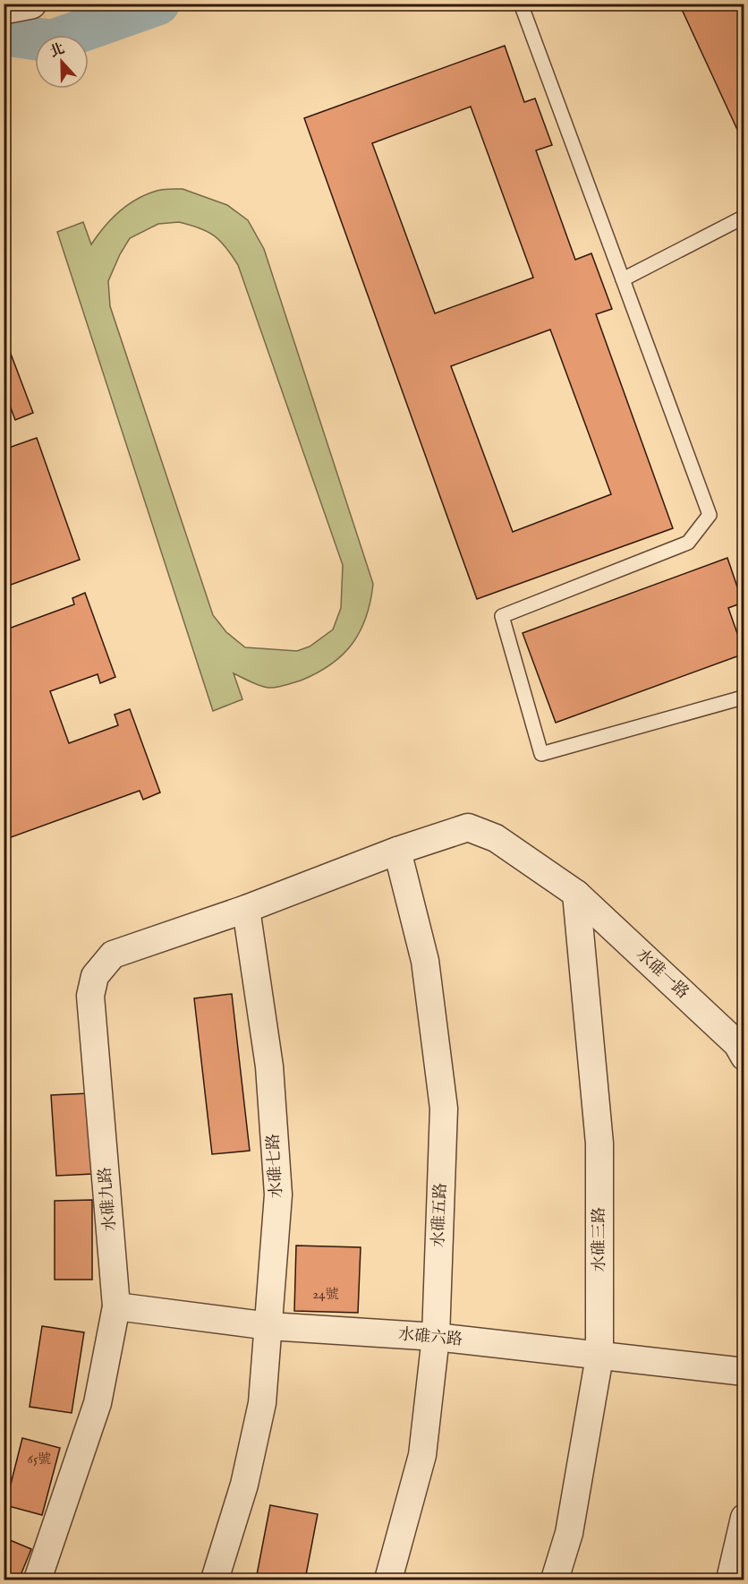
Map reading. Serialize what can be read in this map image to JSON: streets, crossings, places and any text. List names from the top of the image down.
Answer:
{
  "streets": {
    "street": [
      "水碓一路",
      "水碓七路",
      "水碓九路",
      "水碓五路",
      "水碓三路",
      "水碓六路"
    ]
  },
  "crossings": [
    ["水碓一路", "水碓五路"],
    ["水碓一路", "水碓三路"],
    ["水碓七路", "水碓九路"],
    ["水碓七路", "水碓六路"],
    ["水碓九路", "水碓六路"],
    ["水碓五路", "水碓六路"],
    ["水碓三路", "水碓六路"]
  ],
  "house_numbers": ["24號", "65號"],
  "north": "top"
}
